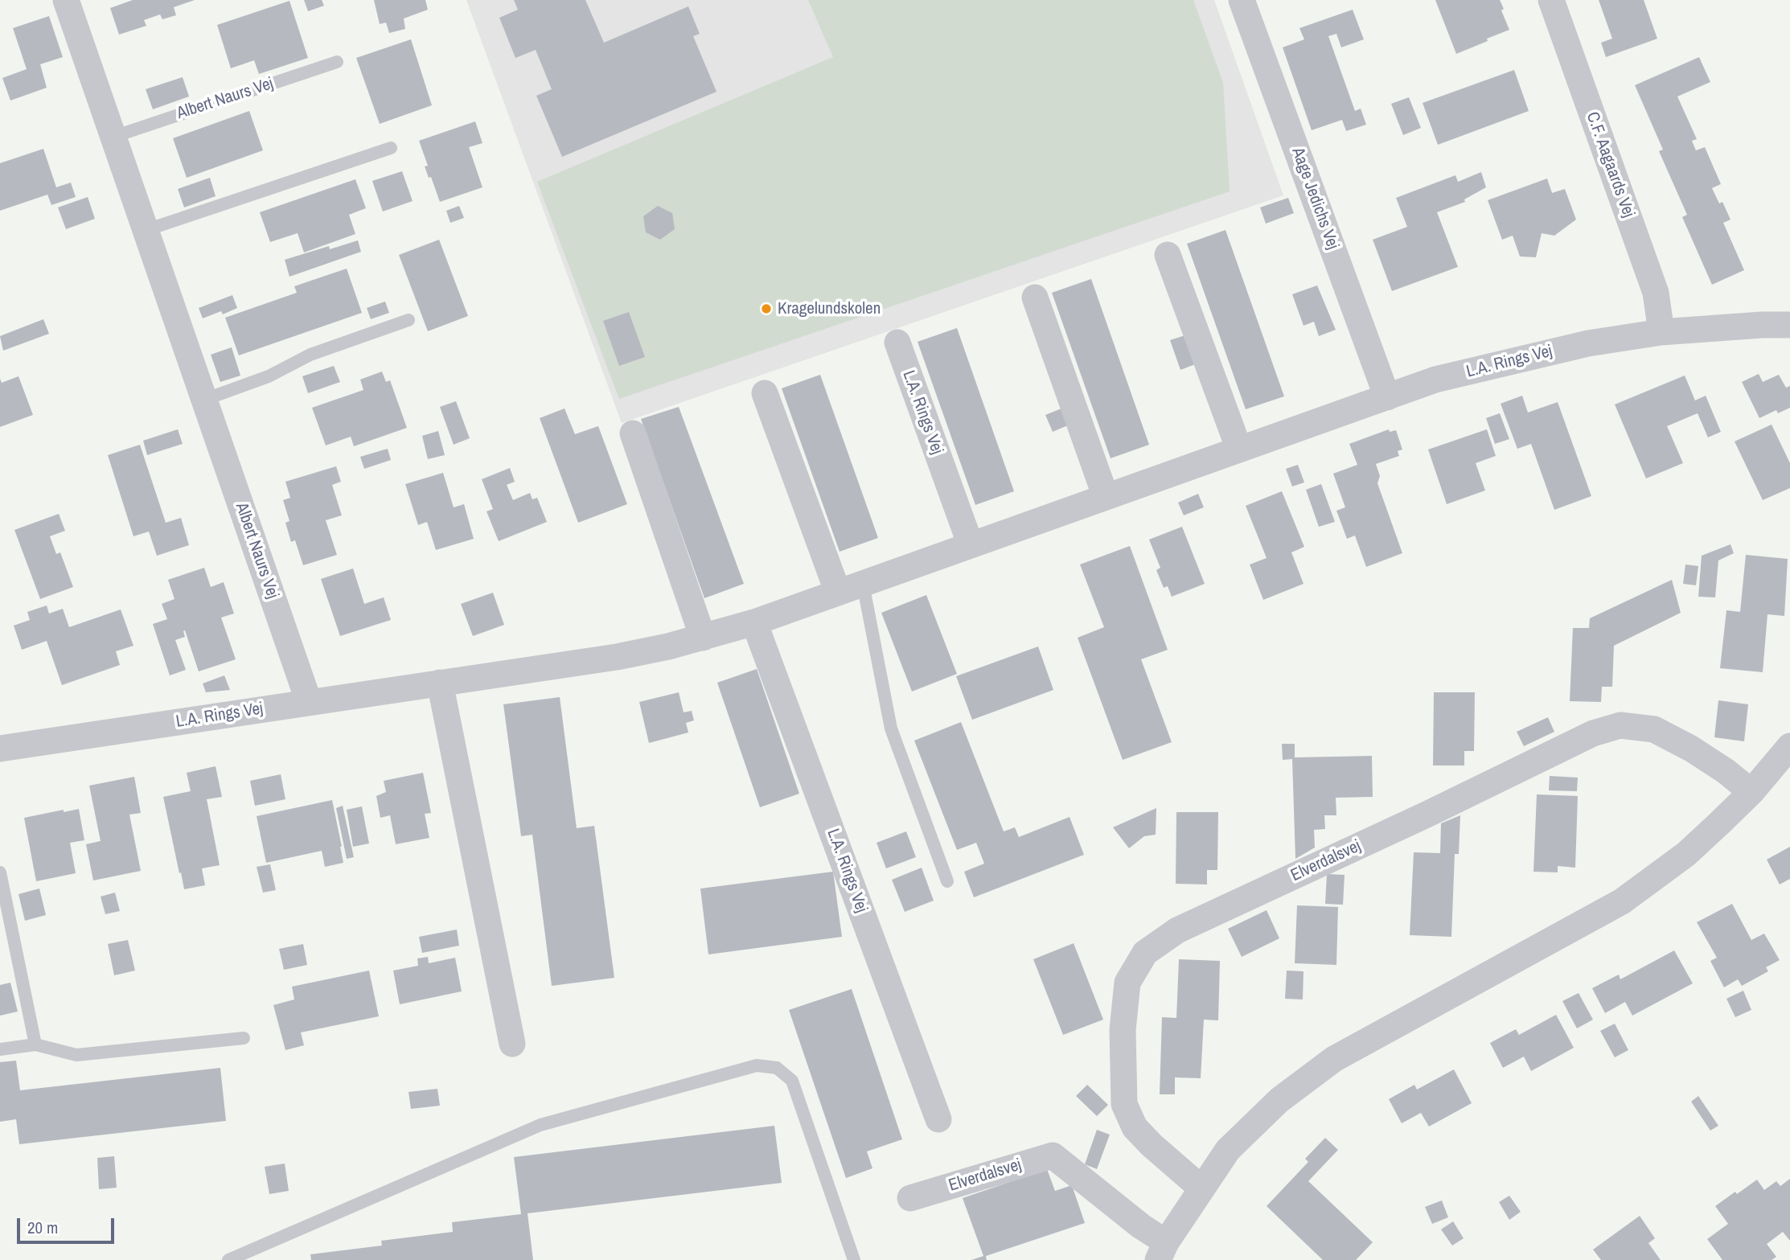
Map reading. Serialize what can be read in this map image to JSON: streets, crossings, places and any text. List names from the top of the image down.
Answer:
{
  "streets": {
    "street": [
      "Albert Naurs Vej",
      "C.F. Aagaards Vej",
      "Aage Jedichs Vej",
      "L.A. Rings Vej",
      "Elverdalsvej"
    ]
  },
  "crossings": [
    ["Albert Naurs Vej", "L.A. Rings Vej"],
    ["C.F. Aagaards Vej", "L.A. Rings Vej"],
    ["Aage Jedichs Vej", "L.A. Rings Vej"]
  ],
  "places": ["Kragelundskolen"],
  "scale_bar": "20 m"
}
